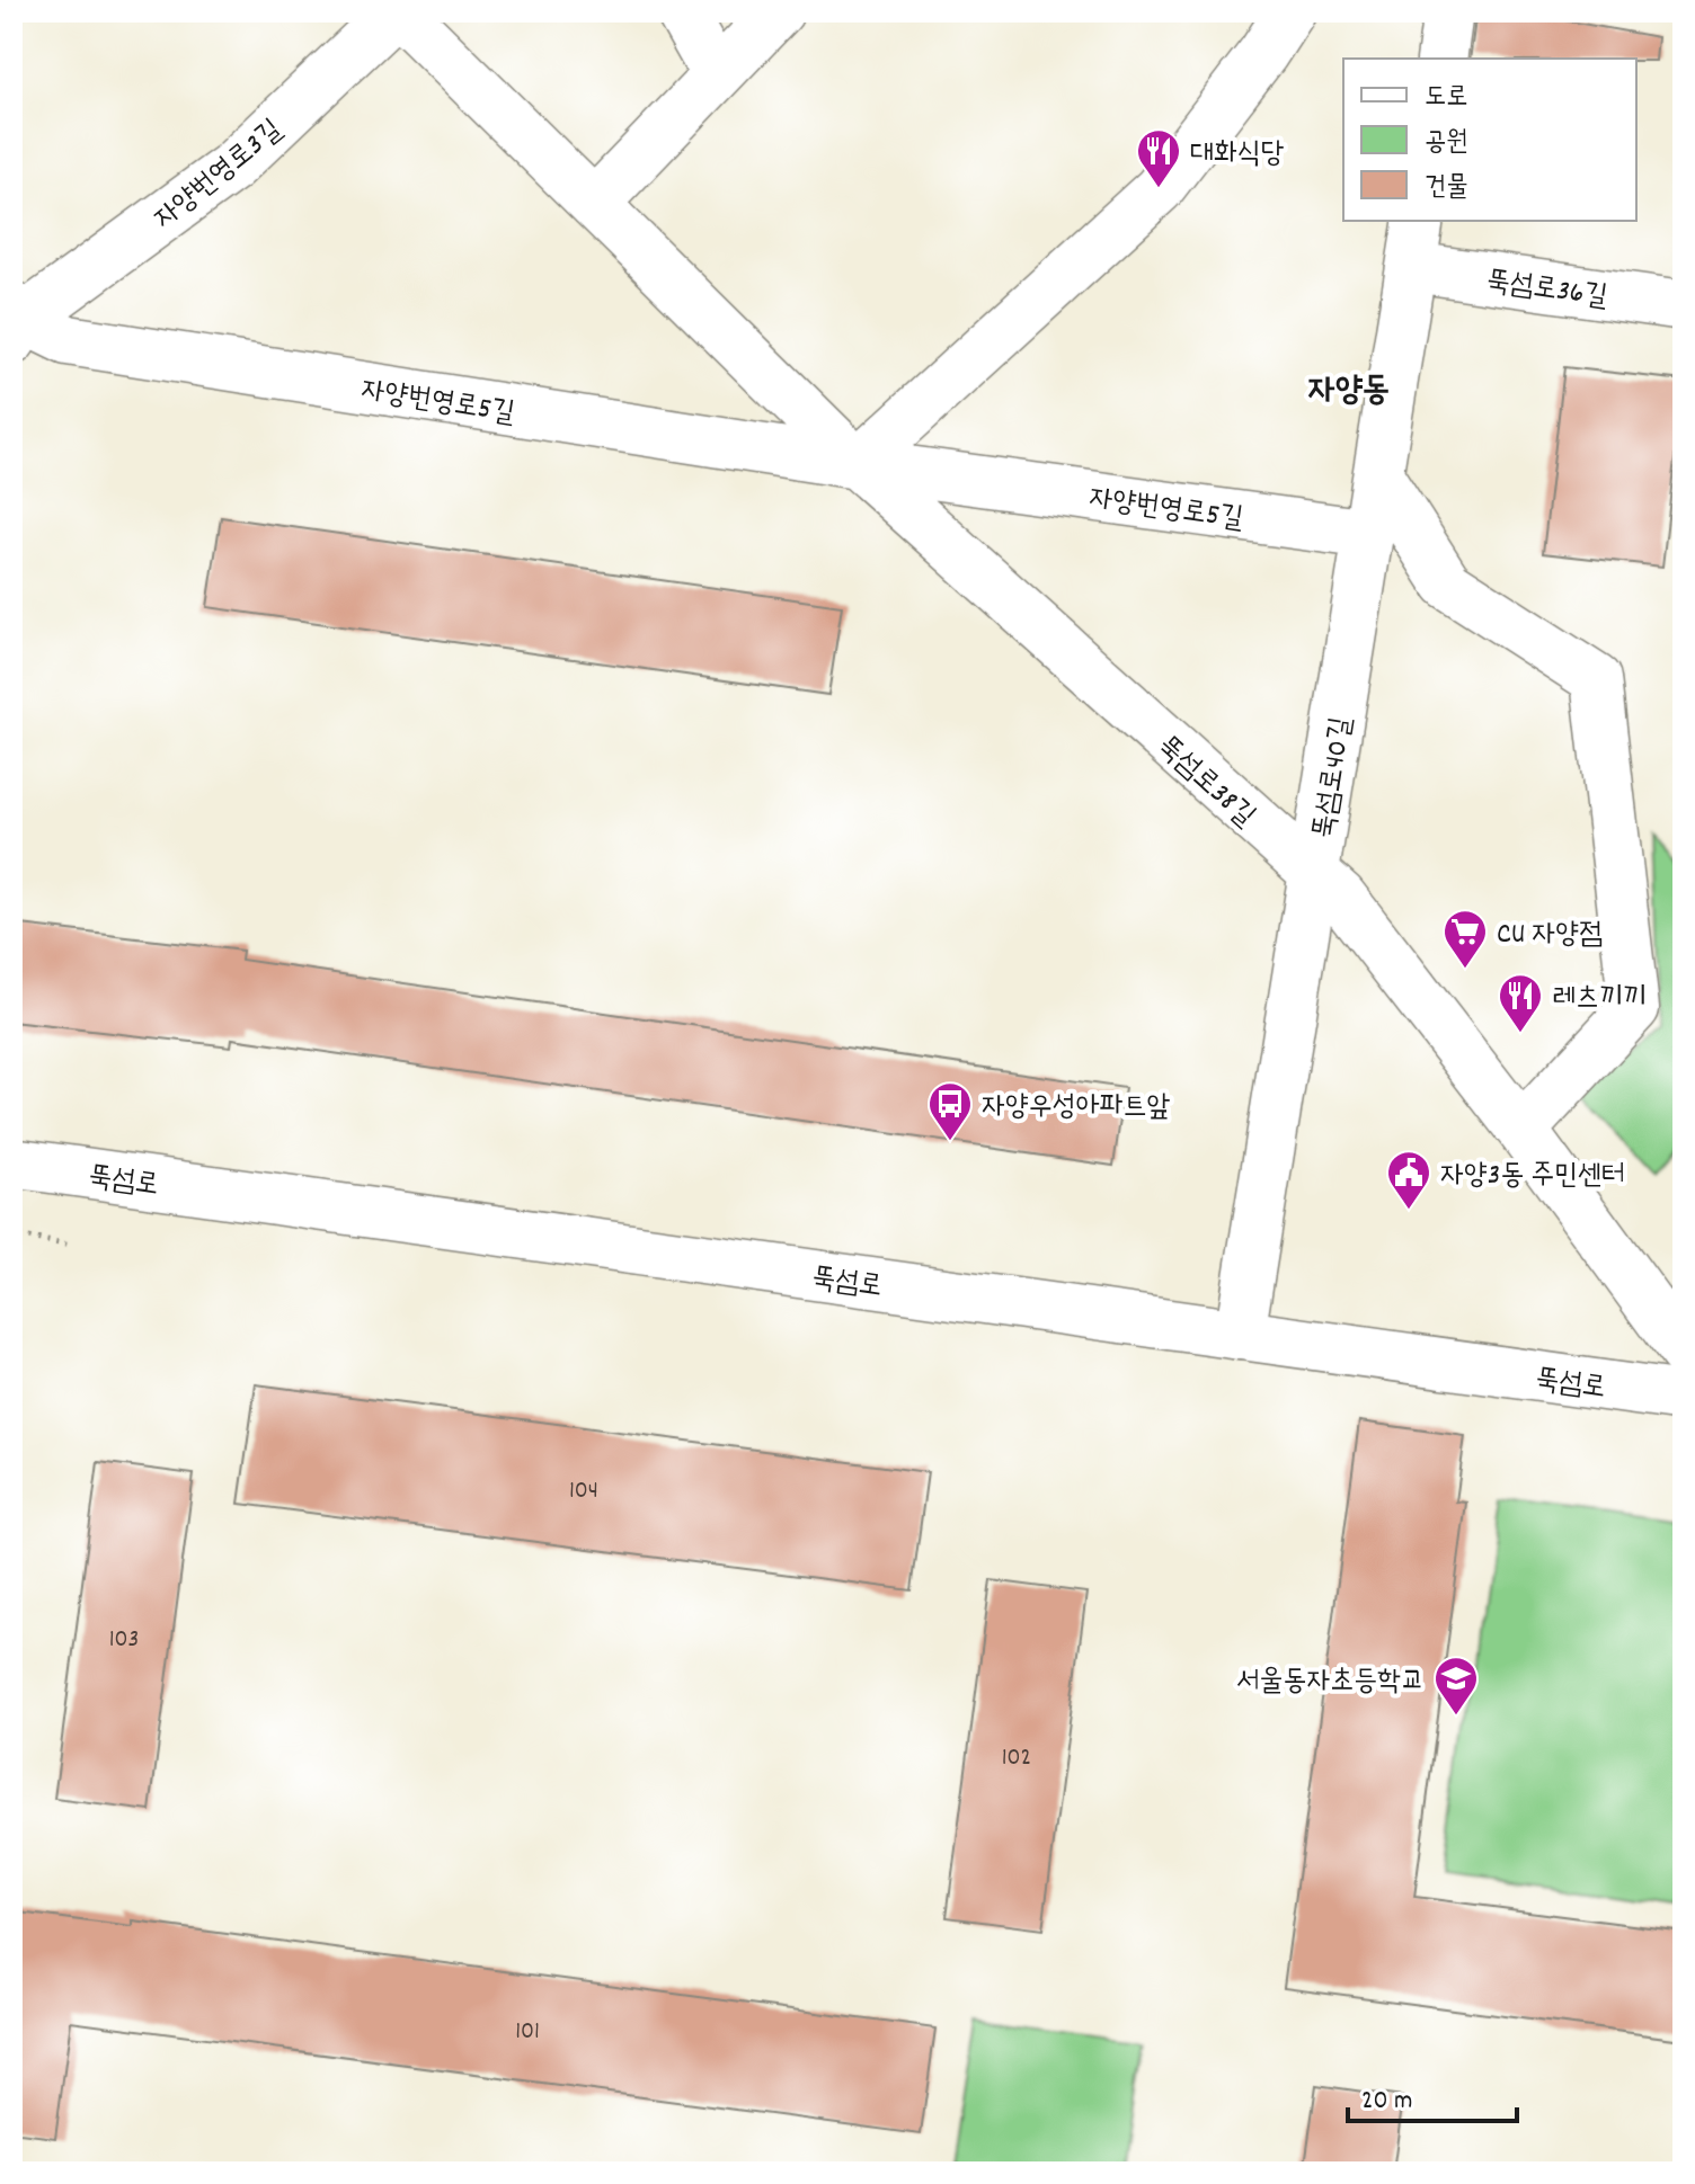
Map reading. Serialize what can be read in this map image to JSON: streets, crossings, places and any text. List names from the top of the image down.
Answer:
{
  "streets": {
    "street": [
      "자양번영로3길",
      "뚝섬로36길",
      "자양번영로5길",
      "뚝섬로40길",
      "뚝섬로38길",
      "뚝섬로"
    ]
  },
  "crossings": [
    ["자양번영로3길", "자양번영로5길"],
    ["뚝섬로36길", "뚝섬로40길"],
    ["자양번영로5길", "뚝섬로40길"],
    ["자양번영로5길", "뚝섬로38길"],
    ["뚝섬로40길", "뚝섬로38길"],
    ["뚝섬로40길", "뚝섬로"]
  ],
  "districts": ["자양동"],
  "places": {
    "restaurant": ["대화식당", "레츠끼끼"],
    "supermarket": ["CU 자양점"],
    "bus stop": ["자양우성아파트앞"],
    "public building": ["자양3동 주민센터"],
    "school or university": ["서울동자초등학교"]
  },
  "house_numbers": [
    "104",
    "103",
    "102",
    "101"
  ],
  "legend": ["도로", "공원", "건물"],
  "scale_bar": "20 m"
}
